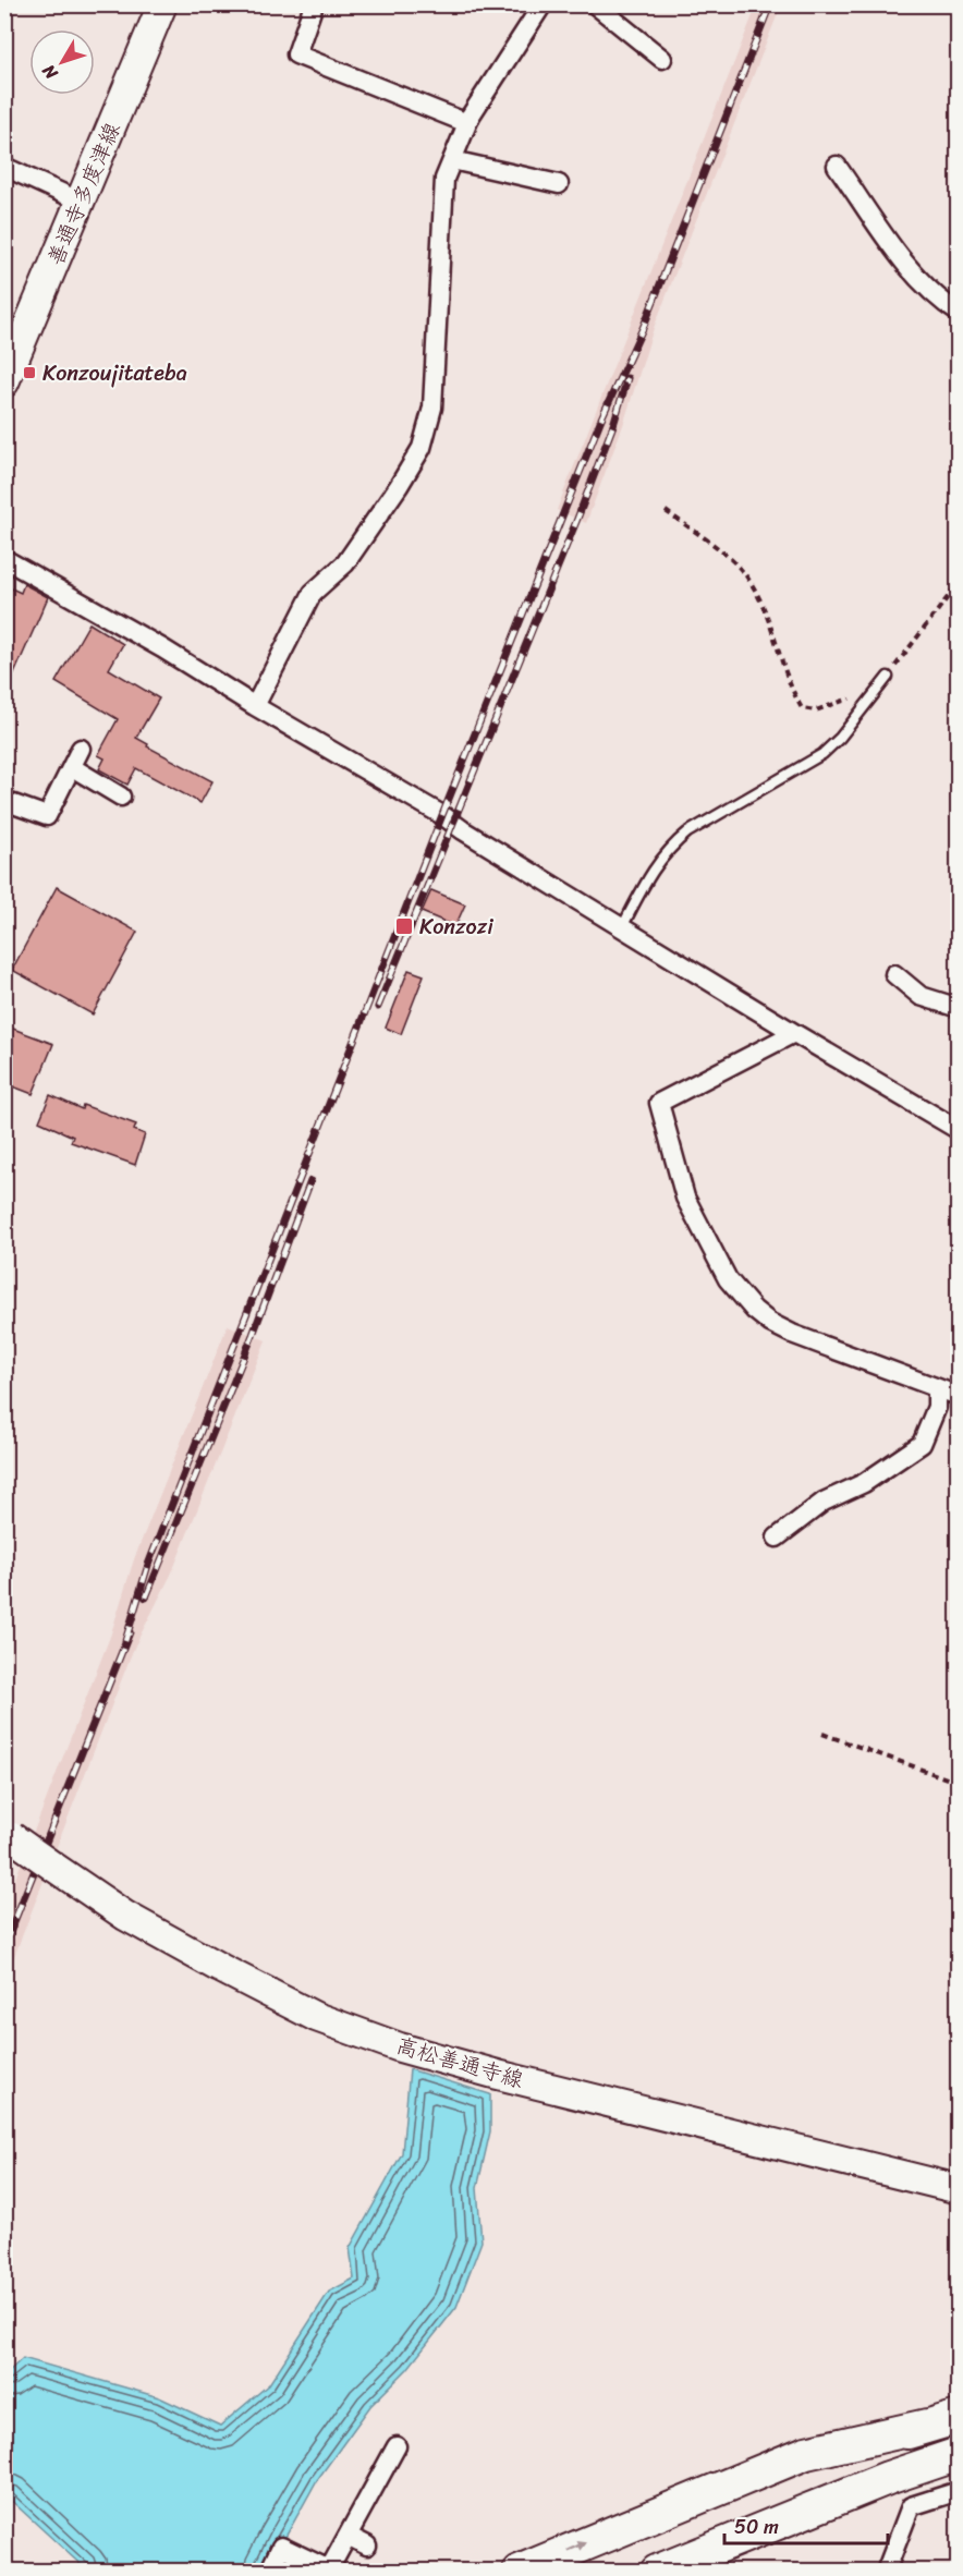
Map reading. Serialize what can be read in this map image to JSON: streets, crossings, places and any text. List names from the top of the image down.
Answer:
{
  "streets": {
    "main road": ["善通寺多度津線", "高松善通寺線"]
  },
  "places": {
    "transit": ["Konzoujitateba", "Konzozi"]
  },
  "scale_bar": "50 m",
  "north": "bottom left"
}
